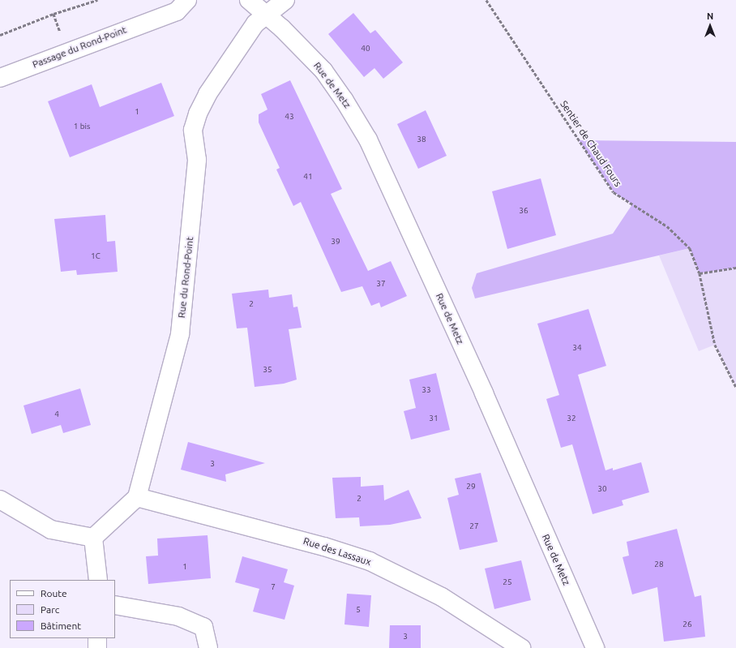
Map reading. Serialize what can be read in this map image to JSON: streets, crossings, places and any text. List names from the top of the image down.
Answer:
{
  "streets": {
    "street": [
      "Passage du Rond-Point",
      "Rue de Metz",
      "Rue du Rond-Point",
      "Rue des Lassaux"
    ],
    "path": ["Sentier de Chaud Fours"]
  },
  "crossings": [
    ["Rue de Metz", "Rue du Rond-Point"],
    ["Rue du Rond-Point", "Rue des Lassaux"]
  ],
  "house_numbers": [
    "40",
    "1",
    "43",
    "1 bis",
    "38",
    "41",
    "36",
    "39",
    "1C",
    "37",
    "2",
    "34",
    "35",
    "33",
    "4",
    "31",
    "32",
    "3",
    "29",
    "30",
    "2",
    "27",
    "28",
    "1",
    "25",
    "7",
    "5",
    "26",
    "3"
  ],
  "legend": ["Route", "Parc", "Bâtiment"],
  "north": "top"
}
